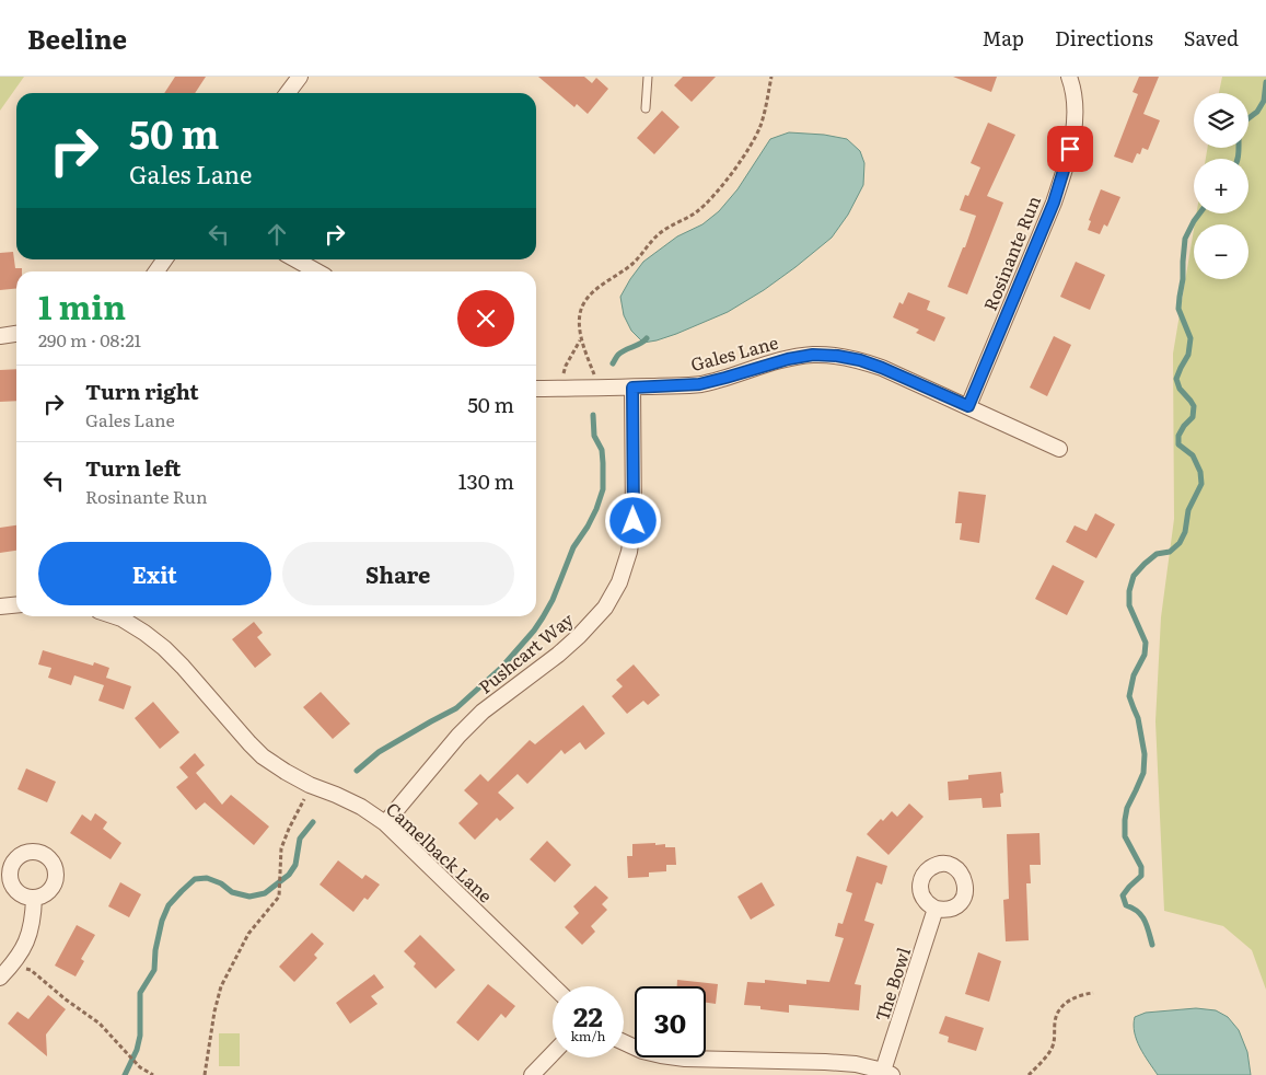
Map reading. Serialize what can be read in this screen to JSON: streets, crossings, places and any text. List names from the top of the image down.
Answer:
{
  "streets": {
    "street": [
      "Rosinante Run",
      "Gales Lane",
      "Pushcart Way",
      "Camelback Lane",
      "The Bowl"
    ]
  },
  "crossings": [
    ["Rosinante Run", "Gales Lane"],
    ["Gales Lane", "Pushcart Way"],
    ["Pushcart Way", "Camelback Lane"]
  ],
  "page": {
    "header": "Beeline",
    "nav": ["Map", "Directions", "Saved"],
    "map_buttons": ["+", "−"],
    "turn": ["50 m", "Gales Lane"],
    "heading": ["1 min", "290 m · 08:21"],
    "list": [
      {
        "name": "Turn right",
        "note": "Gales Lane",
        "value": "50 m"
      },
      {
        "name": "Turn left",
        "note": "Rosinante Run",
        "value": "130 m"
      }
    ],
    "buttons": ["Exit", "Share"],
    "speed": "22 km/h",
    "limit": "30"
  }
}
